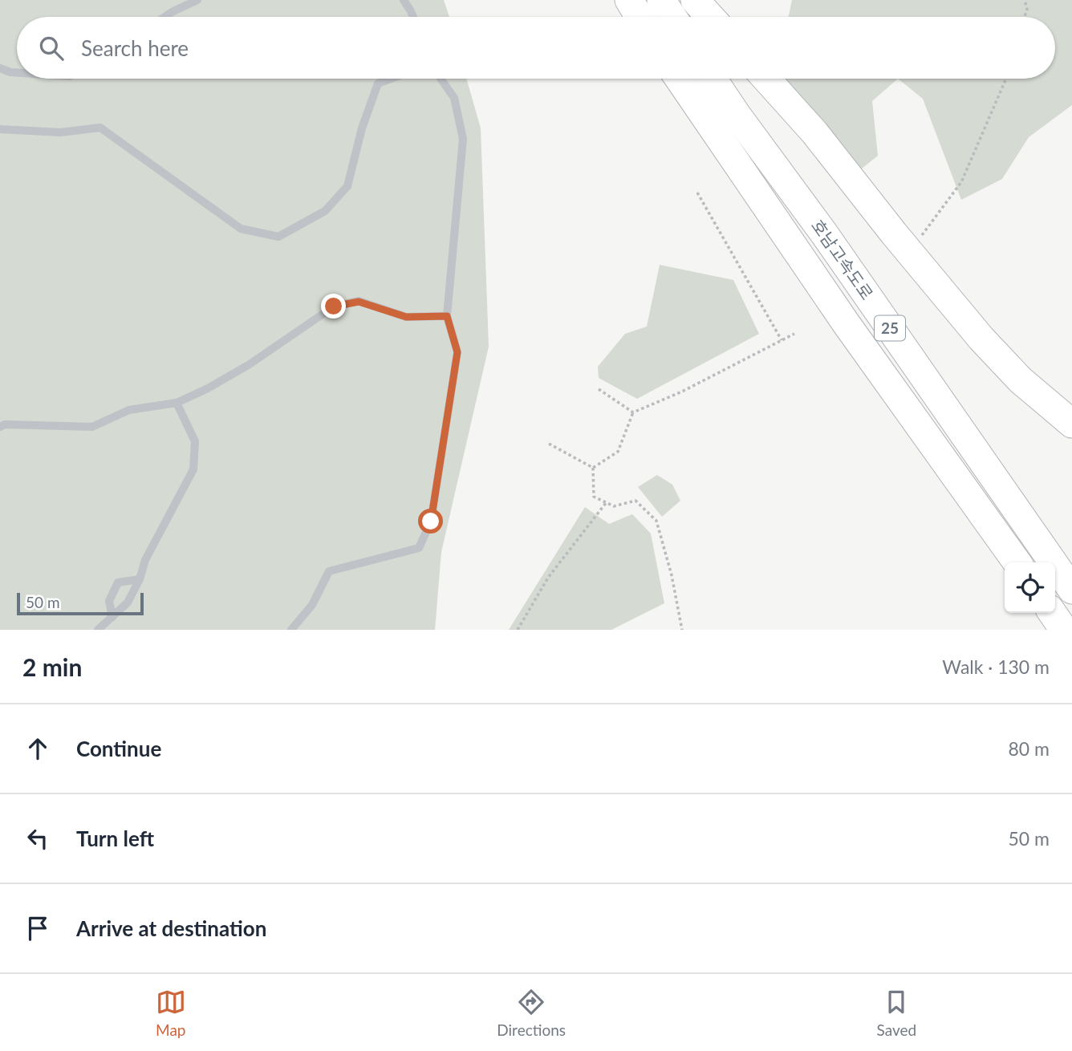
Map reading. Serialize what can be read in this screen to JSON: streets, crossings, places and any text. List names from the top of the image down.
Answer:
{
  "streets": {
    "highway": ["호남고속도로", "25"]
  },
  "scale_bar": "50 m",
  "page": {
    "search": "Search here",
    "scale": "50 m",
    "heading": ["2 min", "Walk · 130 m"],
    "list": [
      ["Continue", "80 m"],
      ["Turn left", "50 m"],
      "Arrive at destination"
    ],
    "nav": ["Map", "Directions", "Saved"]
  }
}
